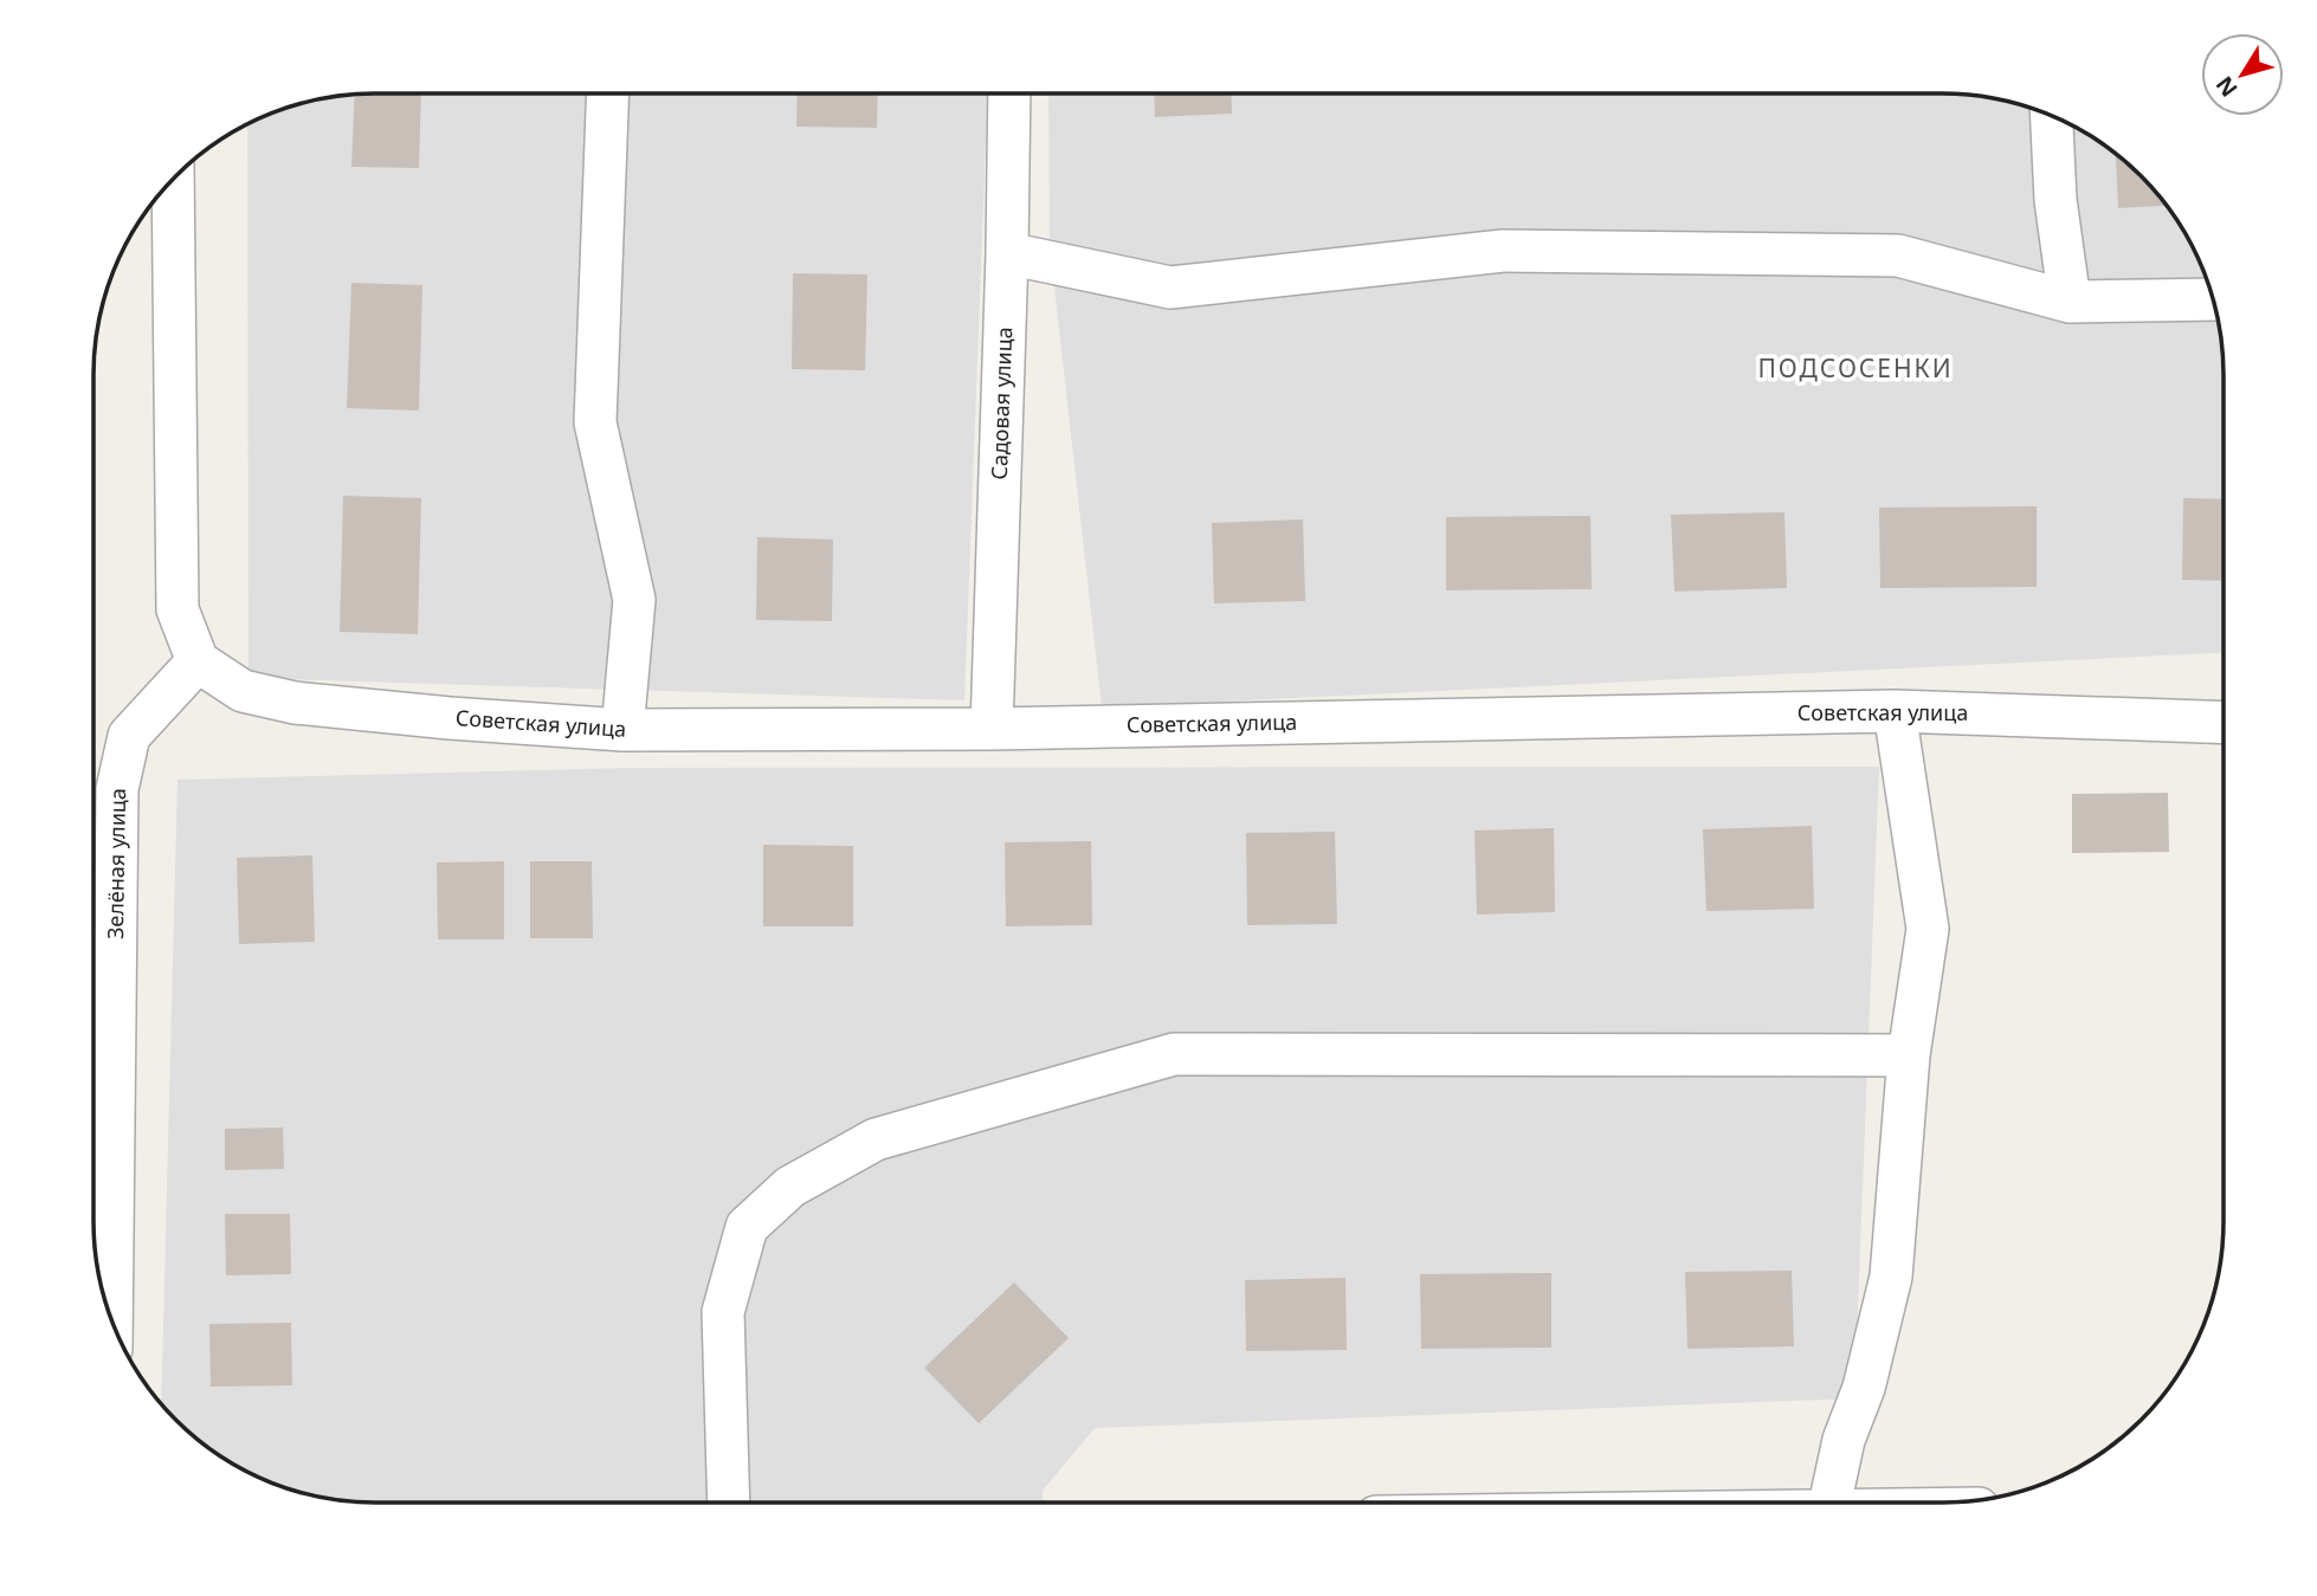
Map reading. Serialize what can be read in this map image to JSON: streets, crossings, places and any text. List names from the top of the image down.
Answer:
{
  "streets": {
    "street": ["Садовая улица", "Советская улица", "Зелёная улица"]
  },
  "crossings": [
    ["Садовая улица", "Советская улица"],
    ["Советская улица", "Зелёная улица"]
  ],
  "districts": ["ПОДСОСЕНКИ"],
  "north": "bottom left"
}
